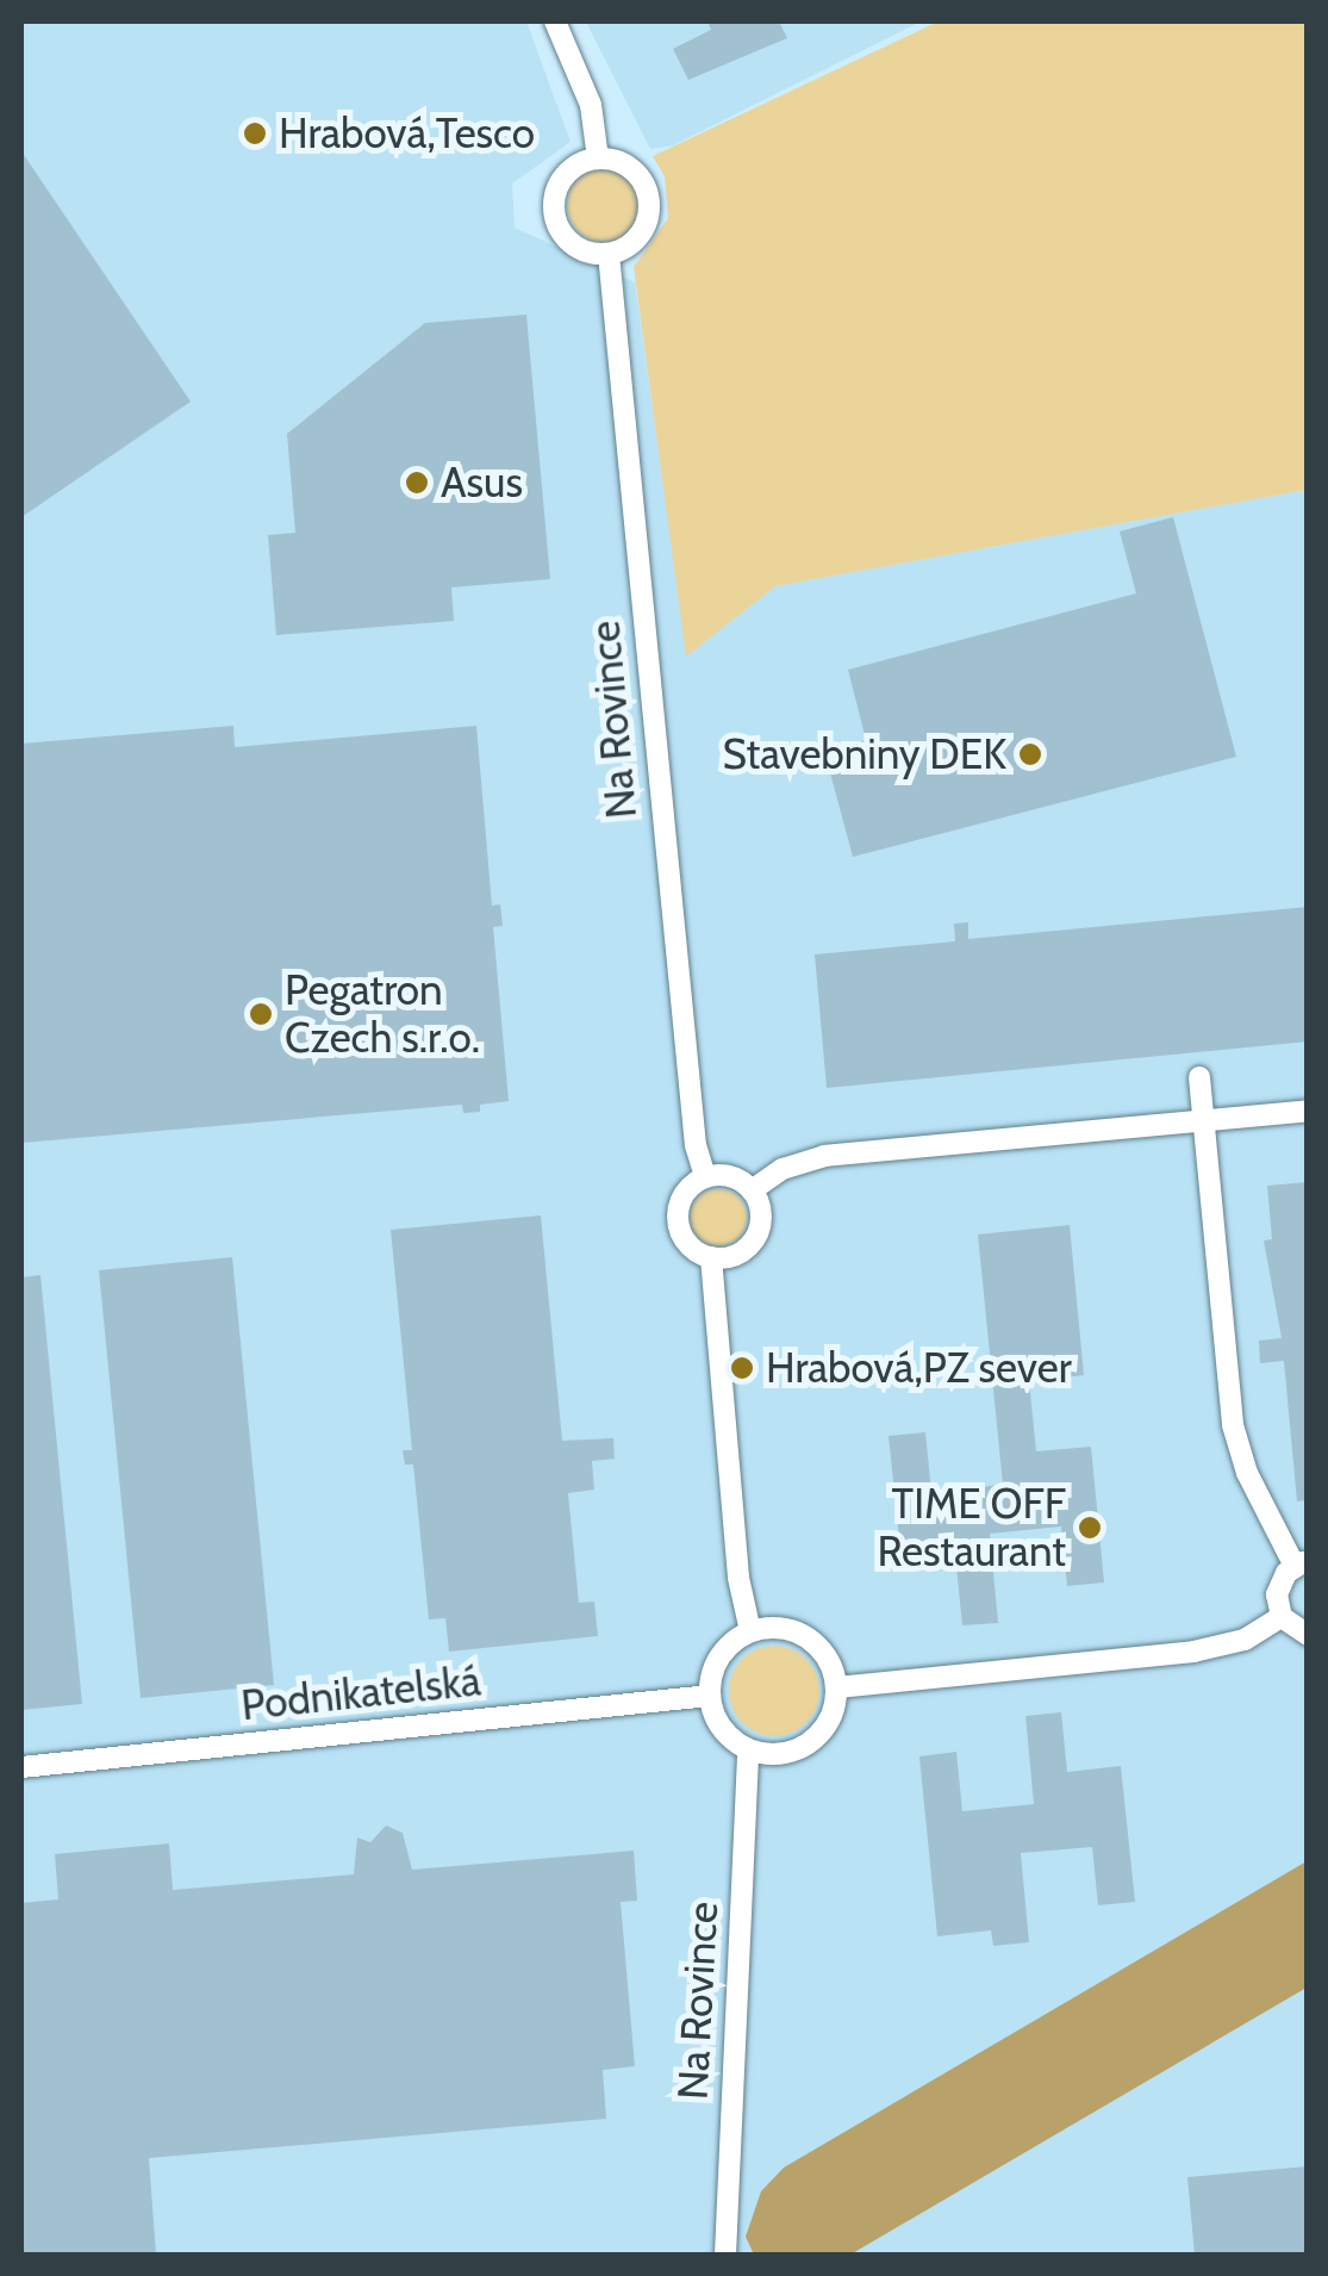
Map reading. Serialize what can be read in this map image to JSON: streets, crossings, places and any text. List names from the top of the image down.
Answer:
{
  "streets": {
    "street": ["Na Rovince", "Podnikatelská"]
  },
  "crossings": [
    ["Na Rovince", "Podnikatelská"]
  ],
  "places": [
    "Hrabová,Tesco",
    "Asus",
    "Stavebniny DEK",
    "Pegatron Czech s.r.o.",
    "Hrabová,PZ sever",
    "TIME OFF Restaurant"
  ]
}
